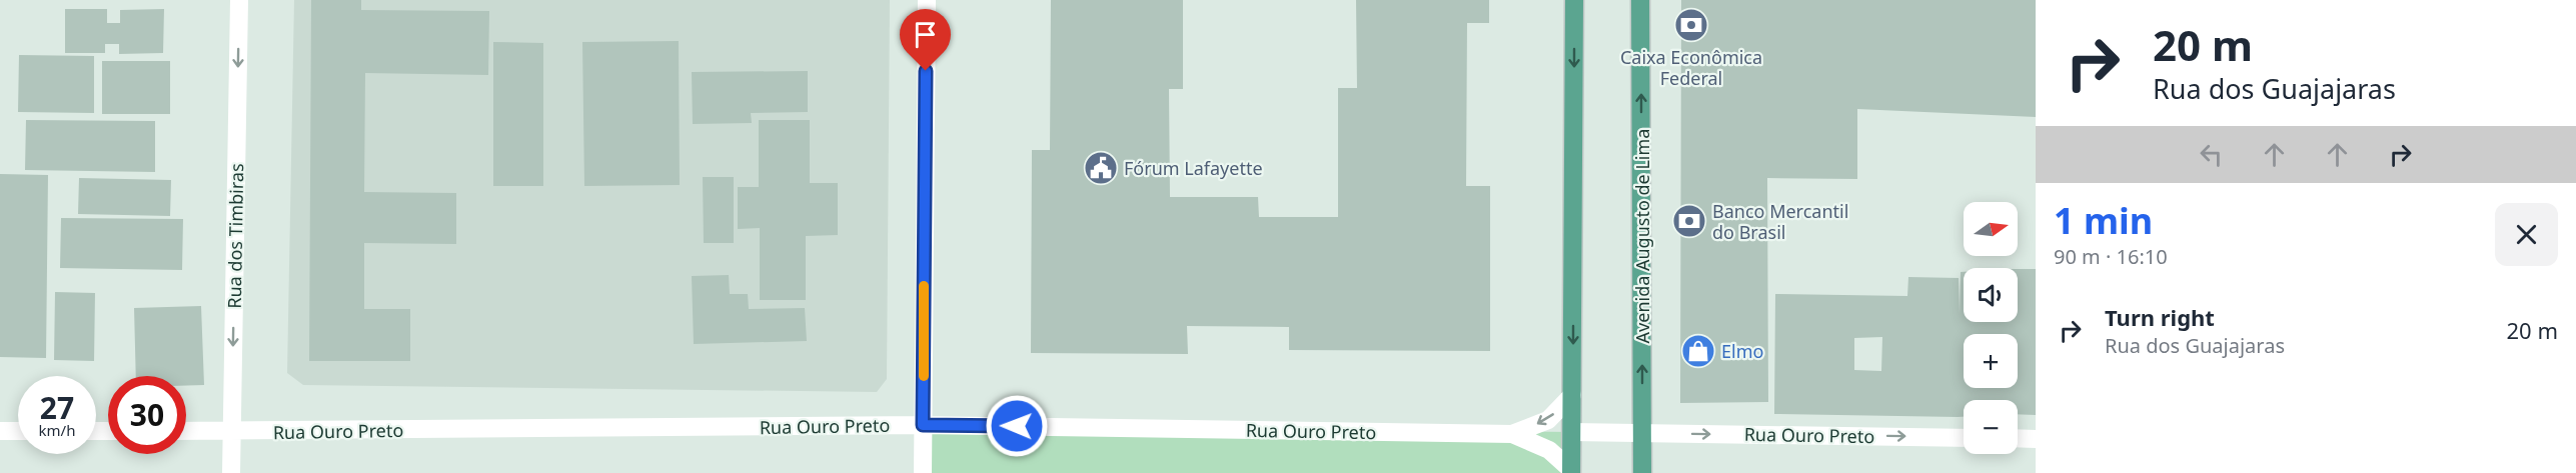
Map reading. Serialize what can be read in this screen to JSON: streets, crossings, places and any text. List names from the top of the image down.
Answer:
{
  "streets": {
    "main road": ["Avenida Augusto de Lima"],
    "street": ["Rua dos Timbiras", "Rua Ouro Preto"]
  },
  "crossings": [
    ["Rua dos Timbiras", "Rua Ouro Preto"],
    ["Avenida Augusto de Lima", "Rua Ouro Preto"]
  ],
  "one_way": ["Rua dos Timbiras"],
  "places": {
    "bank": ["Caixa Econômica Federal", "Banco Mercantil do Brasil"],
    "public building": ["Fórum Lafayette"],
    "shop": ["Elmo"]
  },
  "north": "right",
  "page": {
    "turn": ["20 m", "Rua dos Guajajaras"],
    "heading": ["1 min", "90 m · 16:10"],
    "map_buttons": ["+", "−"],
    "list": [
      {
        "name": "Turn right",
        "note": "Rua dos Guajajaras",
        "value": "20 m"
      }
    ],
    "speed": "27 km/h",
    "limit": "30"
  }
}
